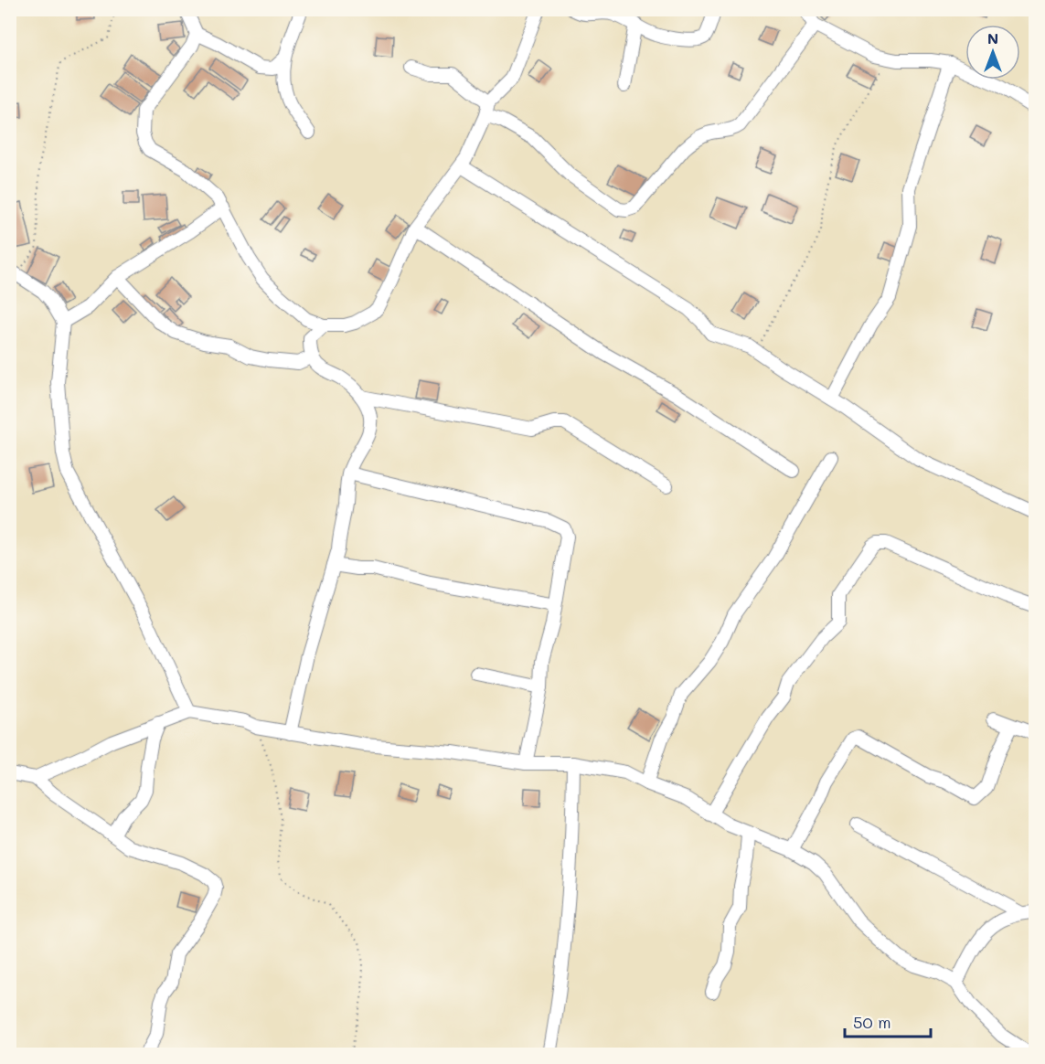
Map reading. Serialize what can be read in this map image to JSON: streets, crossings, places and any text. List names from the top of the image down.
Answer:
{
  "scale_bar": "50 m",
  "north": "top"
}
